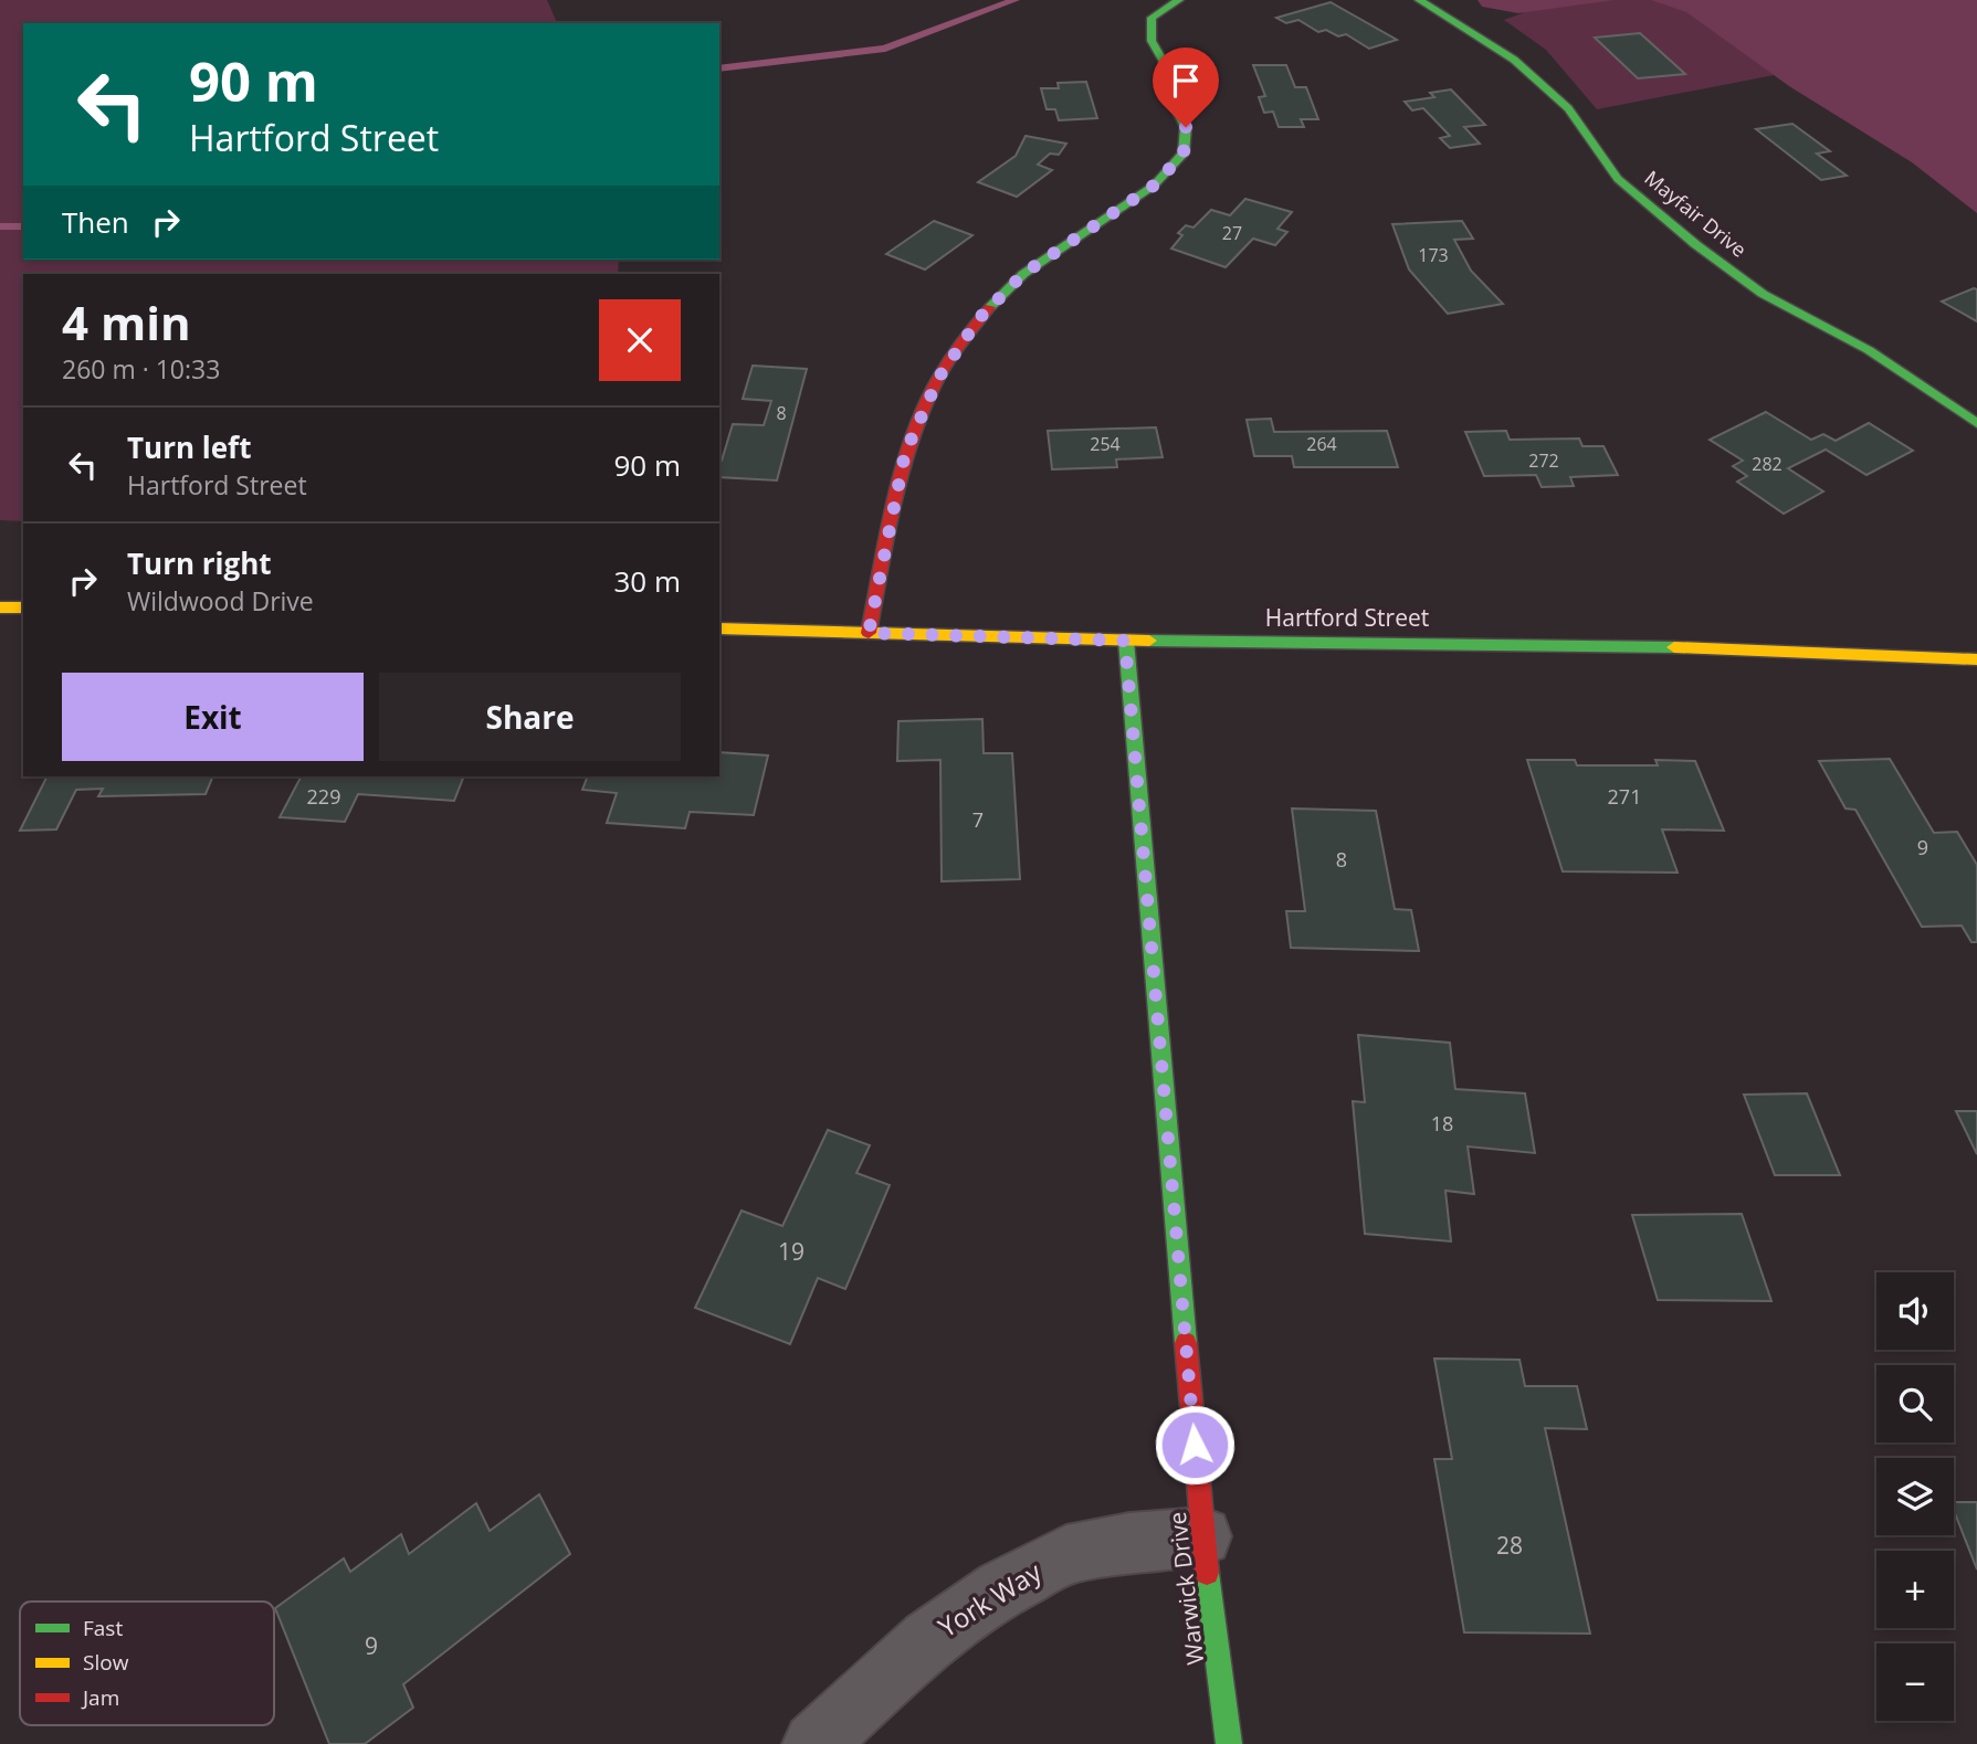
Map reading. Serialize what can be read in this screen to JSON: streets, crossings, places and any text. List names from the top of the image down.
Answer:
{
  "streets": {
    "street": [
      "Mayfair Drive",
      "Hartford Street",
      "Warwick Drive",
      "York Way"
    ]
  },
  "crossings": [
    ["Hartford Street", "Warwick Drive"],
    ["Warwick Drive", "York Way"]
  ],
  "house_numbers": [
    "27",
    "173",
    "8",
    "254",
    "264",
    "272",
    "282",
    "229",
    "271",
    "7",
    "9",
    "8",
    "18",
    "19",
    "28",
    "9"
  ],
  "legend": ["Fast", "Slow", "Jam"],
  "page": {
    "turn": ["90 m", "Hartford Street"],
    "then": "Then",
    "heading": ["4 min", "260 m · 10:33"],
    "list": [
      {
        "name": "Turn left",
        "note": "Hartford Street",
        "value": "90 m"
      },
      {
        "name": "Turn right",
        "note": "Wildwood Drive",
        "value": "30 m"
      }
    ],
    "buttons": ["Exit", "Share"],
    "map_buttons": ["+", "−"]
  }
}
